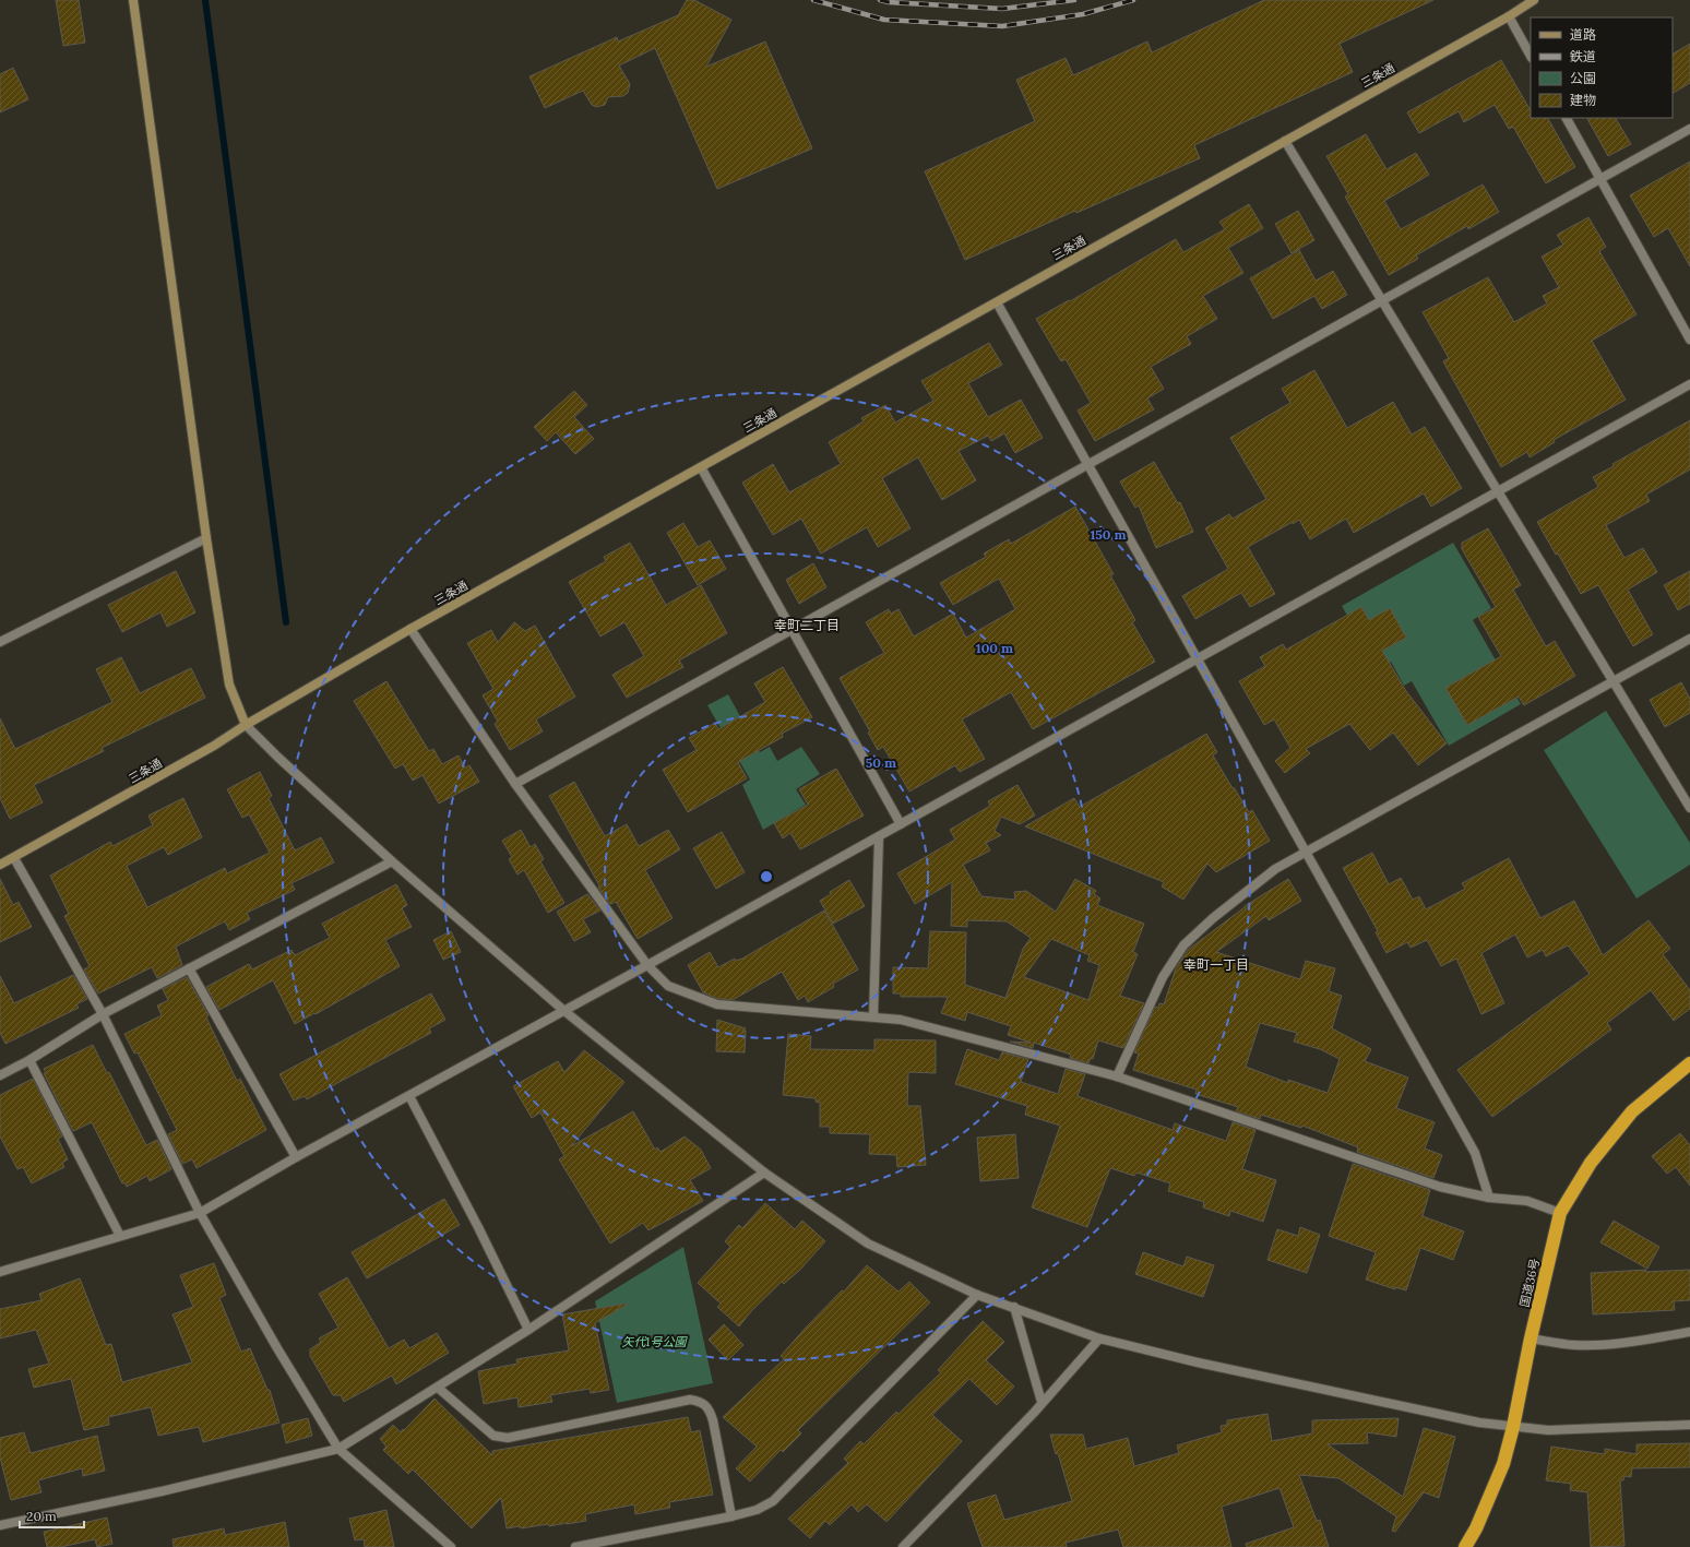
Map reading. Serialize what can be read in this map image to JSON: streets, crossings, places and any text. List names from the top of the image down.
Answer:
{
  "streets": {
    "highway": ["国道36号"],
    "street": ["三条通"]
  },
  "districts": ["幸町二丁目", "幸町一丁目"],
  "parks": ["矢代1号公園"],
  "legend": [
    "道路",
    "鉄道",
    "公園",
    "建物"
  ],
  "scale_bar": "20 m",
  "rings": ["150 m", "100 m", "50 m"]
}
